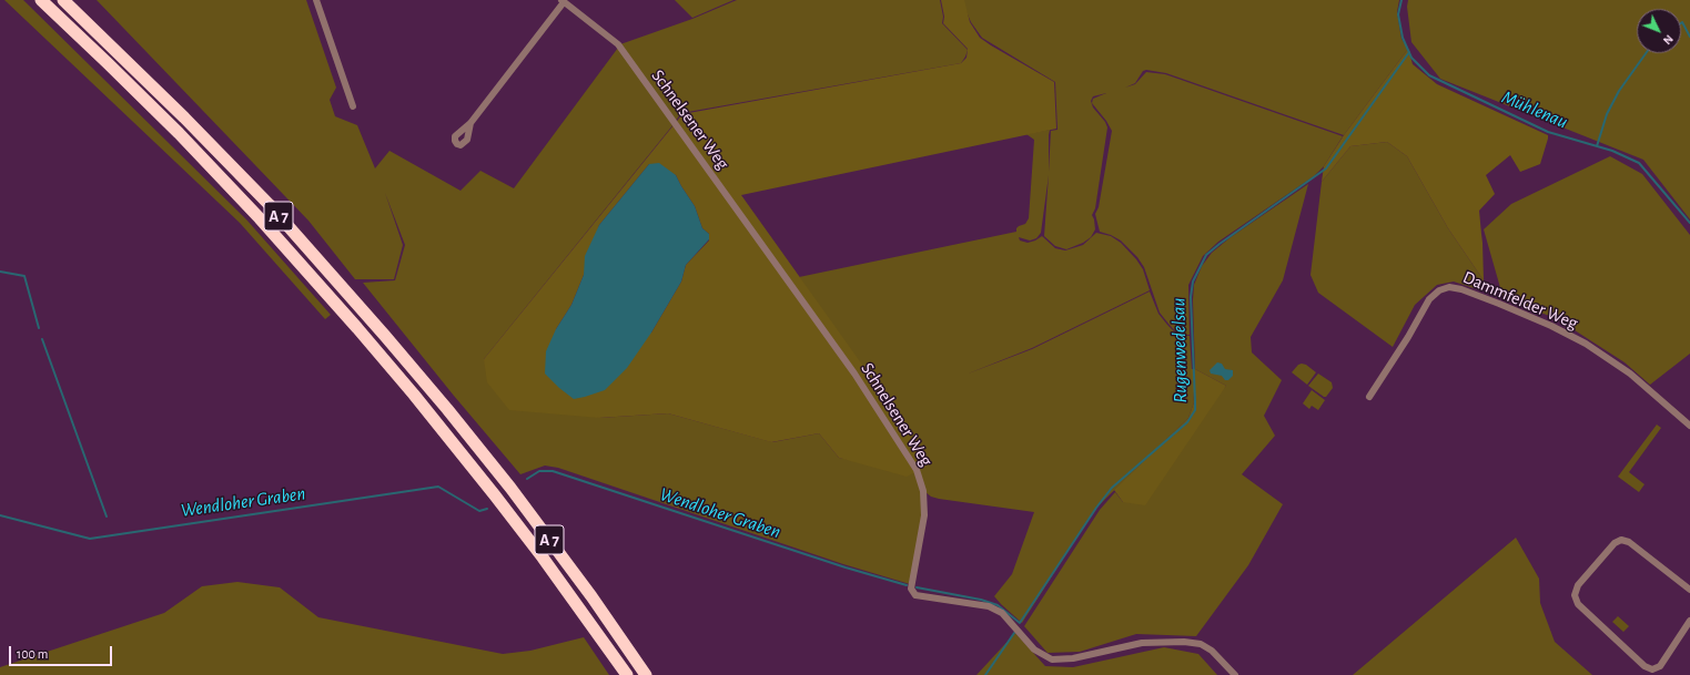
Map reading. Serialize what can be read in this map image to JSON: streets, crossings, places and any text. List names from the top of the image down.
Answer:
{
  "streets": {
    "highway": ["A 7"],
    "street": ["Schnelsener Weg", "Dammfelder Weg"]
  },
  "water": ["Mühlenau", "Rugenwedelsau", "Wendloher Graben"],
  "scale_bar": "100 m",
  "north": "bottom right"
}
